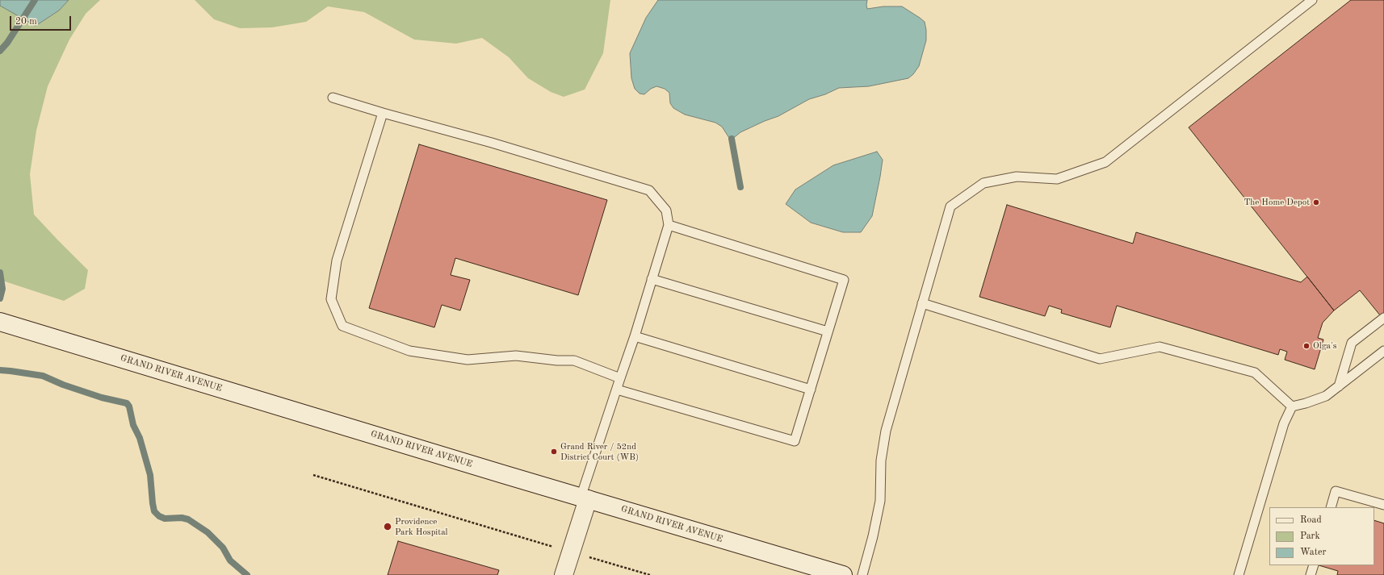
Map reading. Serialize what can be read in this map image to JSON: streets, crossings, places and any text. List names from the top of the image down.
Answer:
{
  "streets": {
    "main road": ["GRAND RIVER AVENUE"]
  },
  "places": [
    "The Home Depot",
    "Olga's",
    "Grand River / 52nd District Court (WB)",
    "Providence Park Hospital"
  ],
  "legend": ["Road", "Park", "Water"],
  "scale_bar": "20 m"
}
